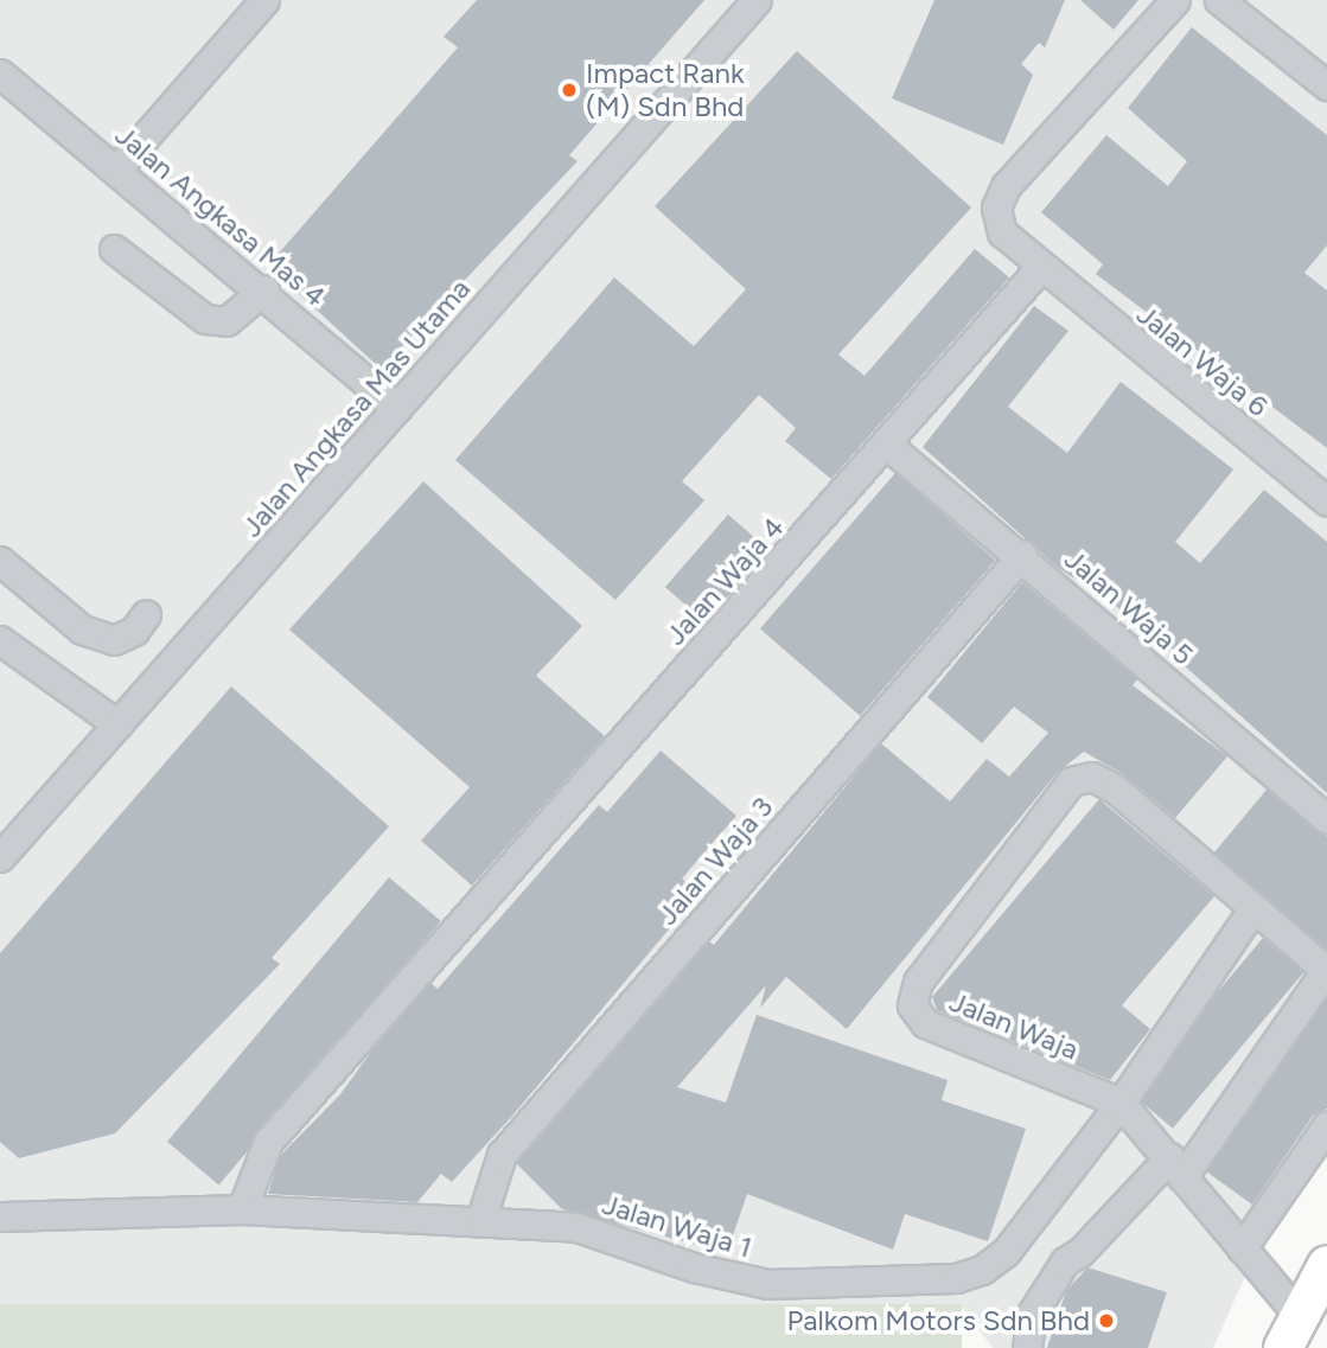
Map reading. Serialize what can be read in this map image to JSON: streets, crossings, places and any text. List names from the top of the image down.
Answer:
{
  "streets": {
    "street": [
      "Jalan Angkasa Mas 4",
      "Jalan Waja 6",
      "Jalan Angkasa Mas Utama",
      "Jalan Waja 4",
      "Jalan Waja 5",
      "Jalan Waja 3",
      "Jalan Waja",
      "Jalan Waja 1"
    ]
  },
  "crossings": [
    ["Jalan Angkasa Mas 4", "Jalan Angkasa Mas Utama"],
    ["Jalan Waja 6", "Jalan Waja 4"],
    ["Jalan Waja 4", "Jalan Waja 5"],
    ["Jalan Waja 4", "Jalan Waja 1"],
    ["Jalan Waja 5", "Jalan Waja 3"],
    ["Jalan Waja 3", "Jalan Waja 1"],
    ["Jalan Waja", "Jalan Waja 1"]
  ],
  "places": ["Impact Rank (M) Sdn Bhd", "Palkom Motors Sdn Bhd"]
}
